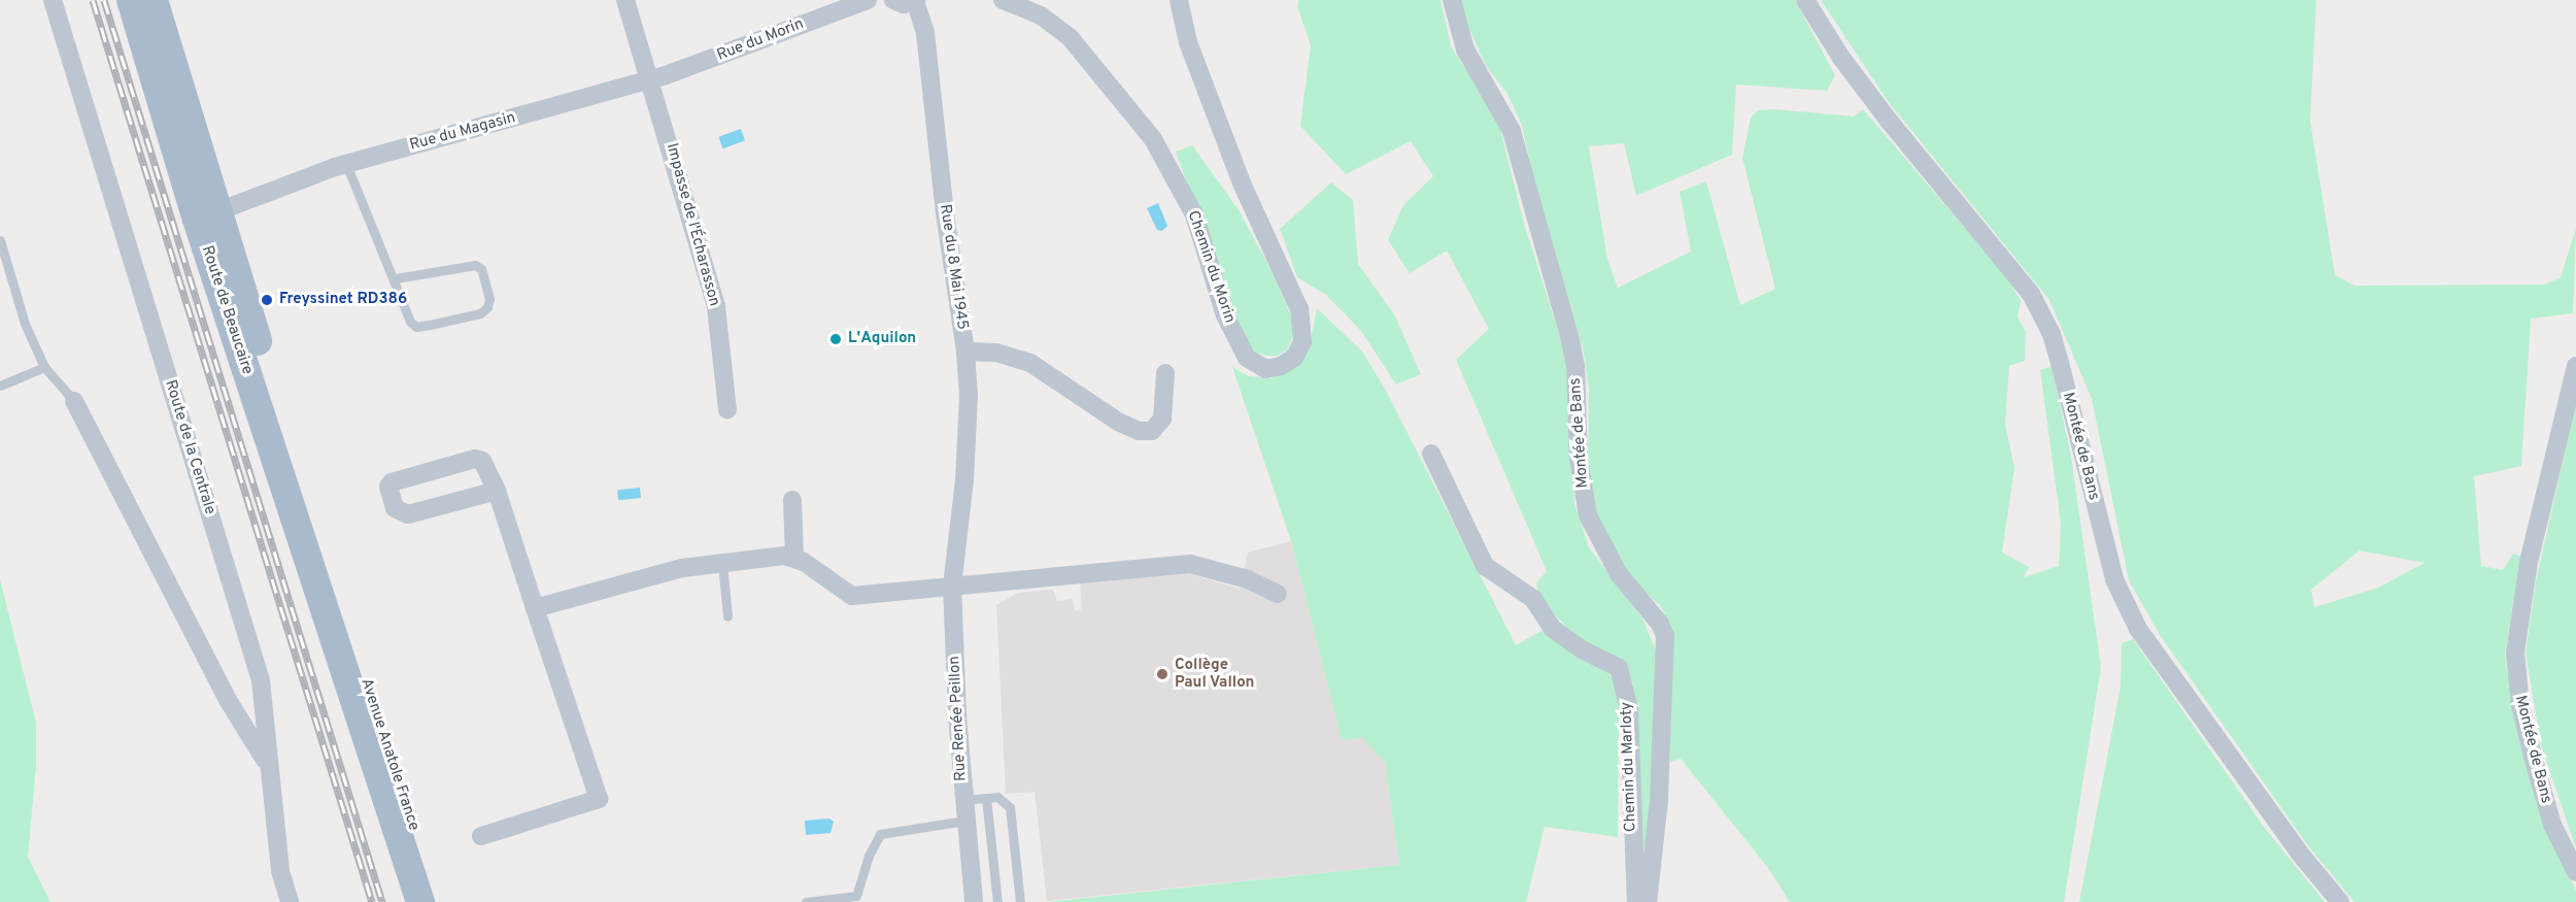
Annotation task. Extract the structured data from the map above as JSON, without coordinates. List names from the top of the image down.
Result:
{
  "streets": {
    "main road": ["Route de Beaucaire", "Avenue Anatole France"],
    "street": [
      "Rue du Morin",
      "Rue du Magasin",
      "Impasse de l'Écharasson",
      "Rue du 8 Mai 1945",
      "Chemin du Morin",
      "Montée de Bans",
      "Route de la Centrale",
      "Rue Renée Peillon",
      "Chemin du Marloty"
    ]
  },
  "crossings": [
    ["Rue du Morin", "Rue du Magasin"],
    ["Rue du Morin", "Impasse de l'Écharasson"],
    ["Rue du Magasin", "Impasse de l'Écharasson"],
    ["Rue du Magasin", "Route de Beaucaire"],
    ["Rue du 8 Mai 1945", "Rue Renée Peillon"],
    ["Route de Beaucaire", "Avenue Anatole France"]
  ],
  "places": ["Freyssinet RD386", "L'Aquilon", "Collège Paul Vallon"]
}
